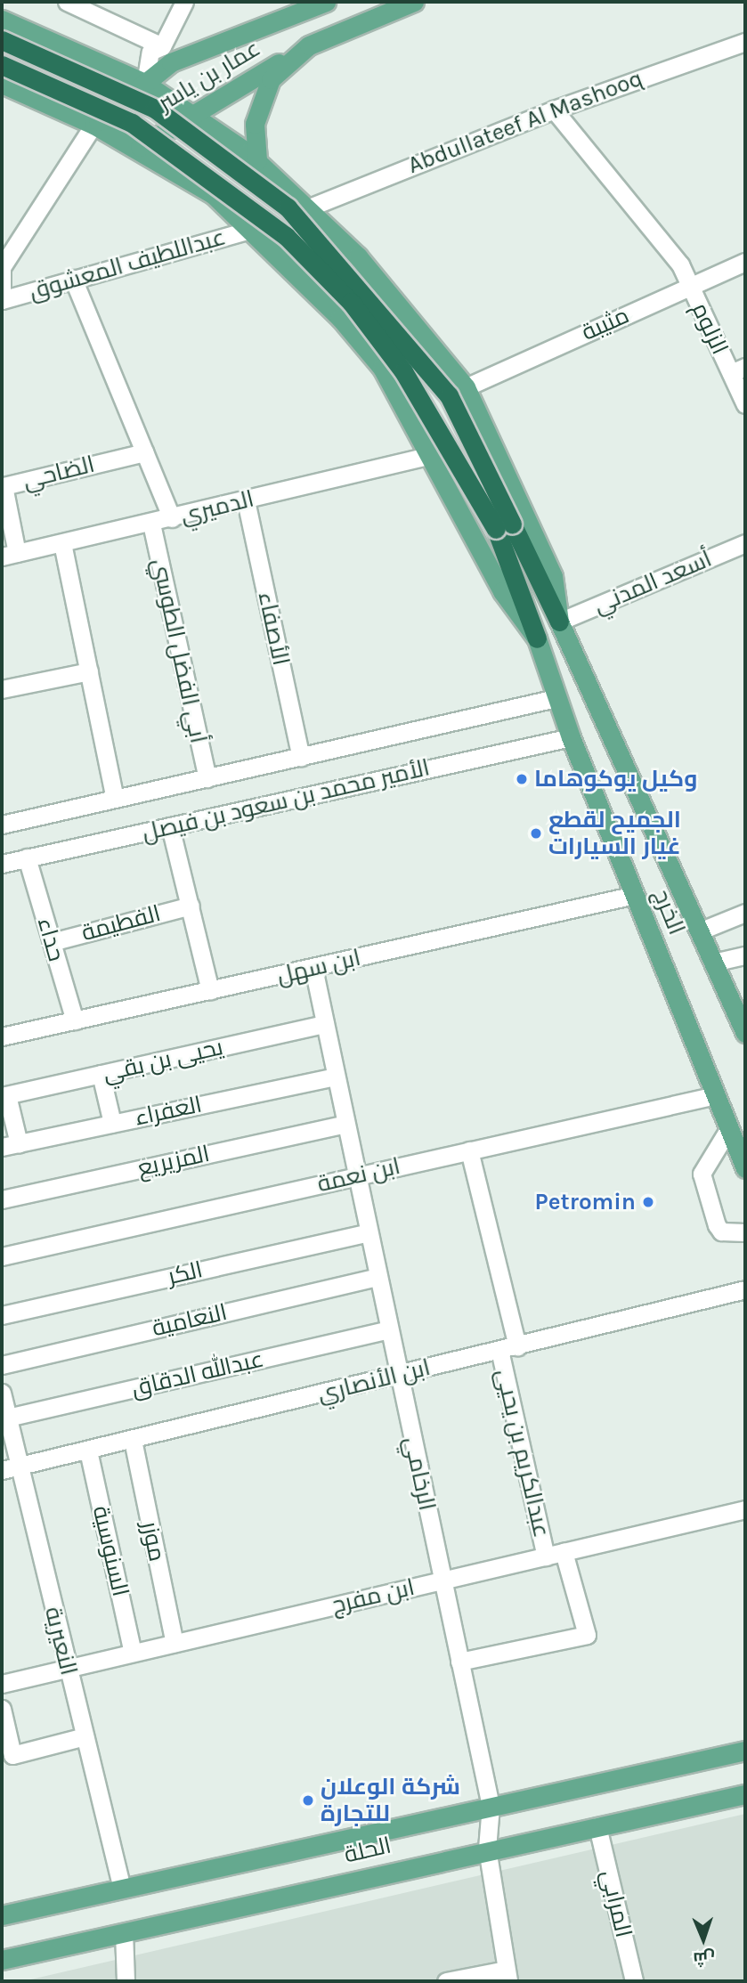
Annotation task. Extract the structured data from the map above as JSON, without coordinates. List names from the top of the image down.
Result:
{
  "streets": {
    "main road": ["عمار بن ياسر", "الخرج", "الحلة"],
    "street": [
      "Abdullateef Al Mashooq",
      "عبداللطيف المعشوق",
      "مثيبة",
      "الزلوم",
      "الضاحي",
      "الدميري",
      "أسعد المدني",
      "الأصفاء",
      "أبي الفضل الطوسي",
      "الأمير محمد بن سعود بن فيصل",
      "الفطيمة",
      "حداء",
      "ابن سهل",
      "يحيى بن بقي",
      "العفراء",
      "المزيريع",
      "ابن نعمة",
      "الكر",
      "النعامية",
      "عبدالله الدقاق",
      "ابن الأنصاري",
      "عبدالكريم بن يحيى",
      "الرخامي",
      "موزر",
      "السنوسية",
      "ابن مفرج",
      "النعيرية",
      "المرابي"
    ]
  },
  "crossings": [
    ["عمار بن ياسر", "الخرج"],
    ["Abdullateef Al Mashooq", "الزلوم"],
    ["عبداللطيف المعشوق", "الخرج"],
    ["مثيبة", "الزلوم"],
    ["الضاحي", "الدميري"],
    ["الدميري", "الأصفاء"],
    ["الدميري", "أبي الفضل الطوسي"],
    ["الدميري", "الخرج"],
    ["الأصفاء", "الأمير محمد بن سعود بن فيصل"],
    ["أبي الفضل الطوسي", "الأمير محمد بن سعود بن فيصل"],
    ["الأمير محمد بن سعود بن فيصل", "الخرج"],
    ["الأمير محمد بن سعود بن فيصل", "حداء"],
    ["الخرج", "ابن سهل"],
    ["الخرج", "ابن نعمة"],
    ["الفطيمة", "حداء"],
    ["حداء", "ابن سهل"],
    ["ابن سهل", "الرخامي"],
    ["يحيى بن بقي", "الرخامي"],
    ["العفراء", "الرخامي"],
    ["المزيريع", "الرخامي"],
    ["ابن نعمة", "عبدالكريم بن يحيى"],
    ["ابن نعمة", "الرخامي"],
    ["الكر", "الرخامي"],
    ["النعامية", "الرخامي"],
    ["عبدالله الدقاق", "الرخامي"],
    ["عبدالله الدقاق", "النعيرية"],
    ["ابن الأنصاري", "عبدالكريم بن يحيى"],
    ["ابن الأنصاري", "الرخامي"],
    ["ابن الأنصاري", "موزر"],
    ["ابن الأنصاري", "السنوسية"],
    ["ابن الأنصاري", "النعيرية"],
    ["عبدالكريم بن يحيى", "الرخامي"],
    ["عبدالكريم بن يحيى", "ابن مفرج"],
    ["الرخامي", "ابن مفرج"],
    ["الرخامي", "الحلة"],
    ["موزر", "ابن مفرج"],
    ["السنوسية", "ابن مفرج"],
    ["ابن مفرج", "النعيرية"],
    ["النعيرية", "الحلة"],
    ["الحلة", "المرابي"]
  ],
  "places": [
    "وكيل يوكوهاما",
    "الجميح لقطع غيار السيارات",
    "Petromin",
    "شركة الوعلان للتجارة"
  ],
  "north": "bottom"
}
